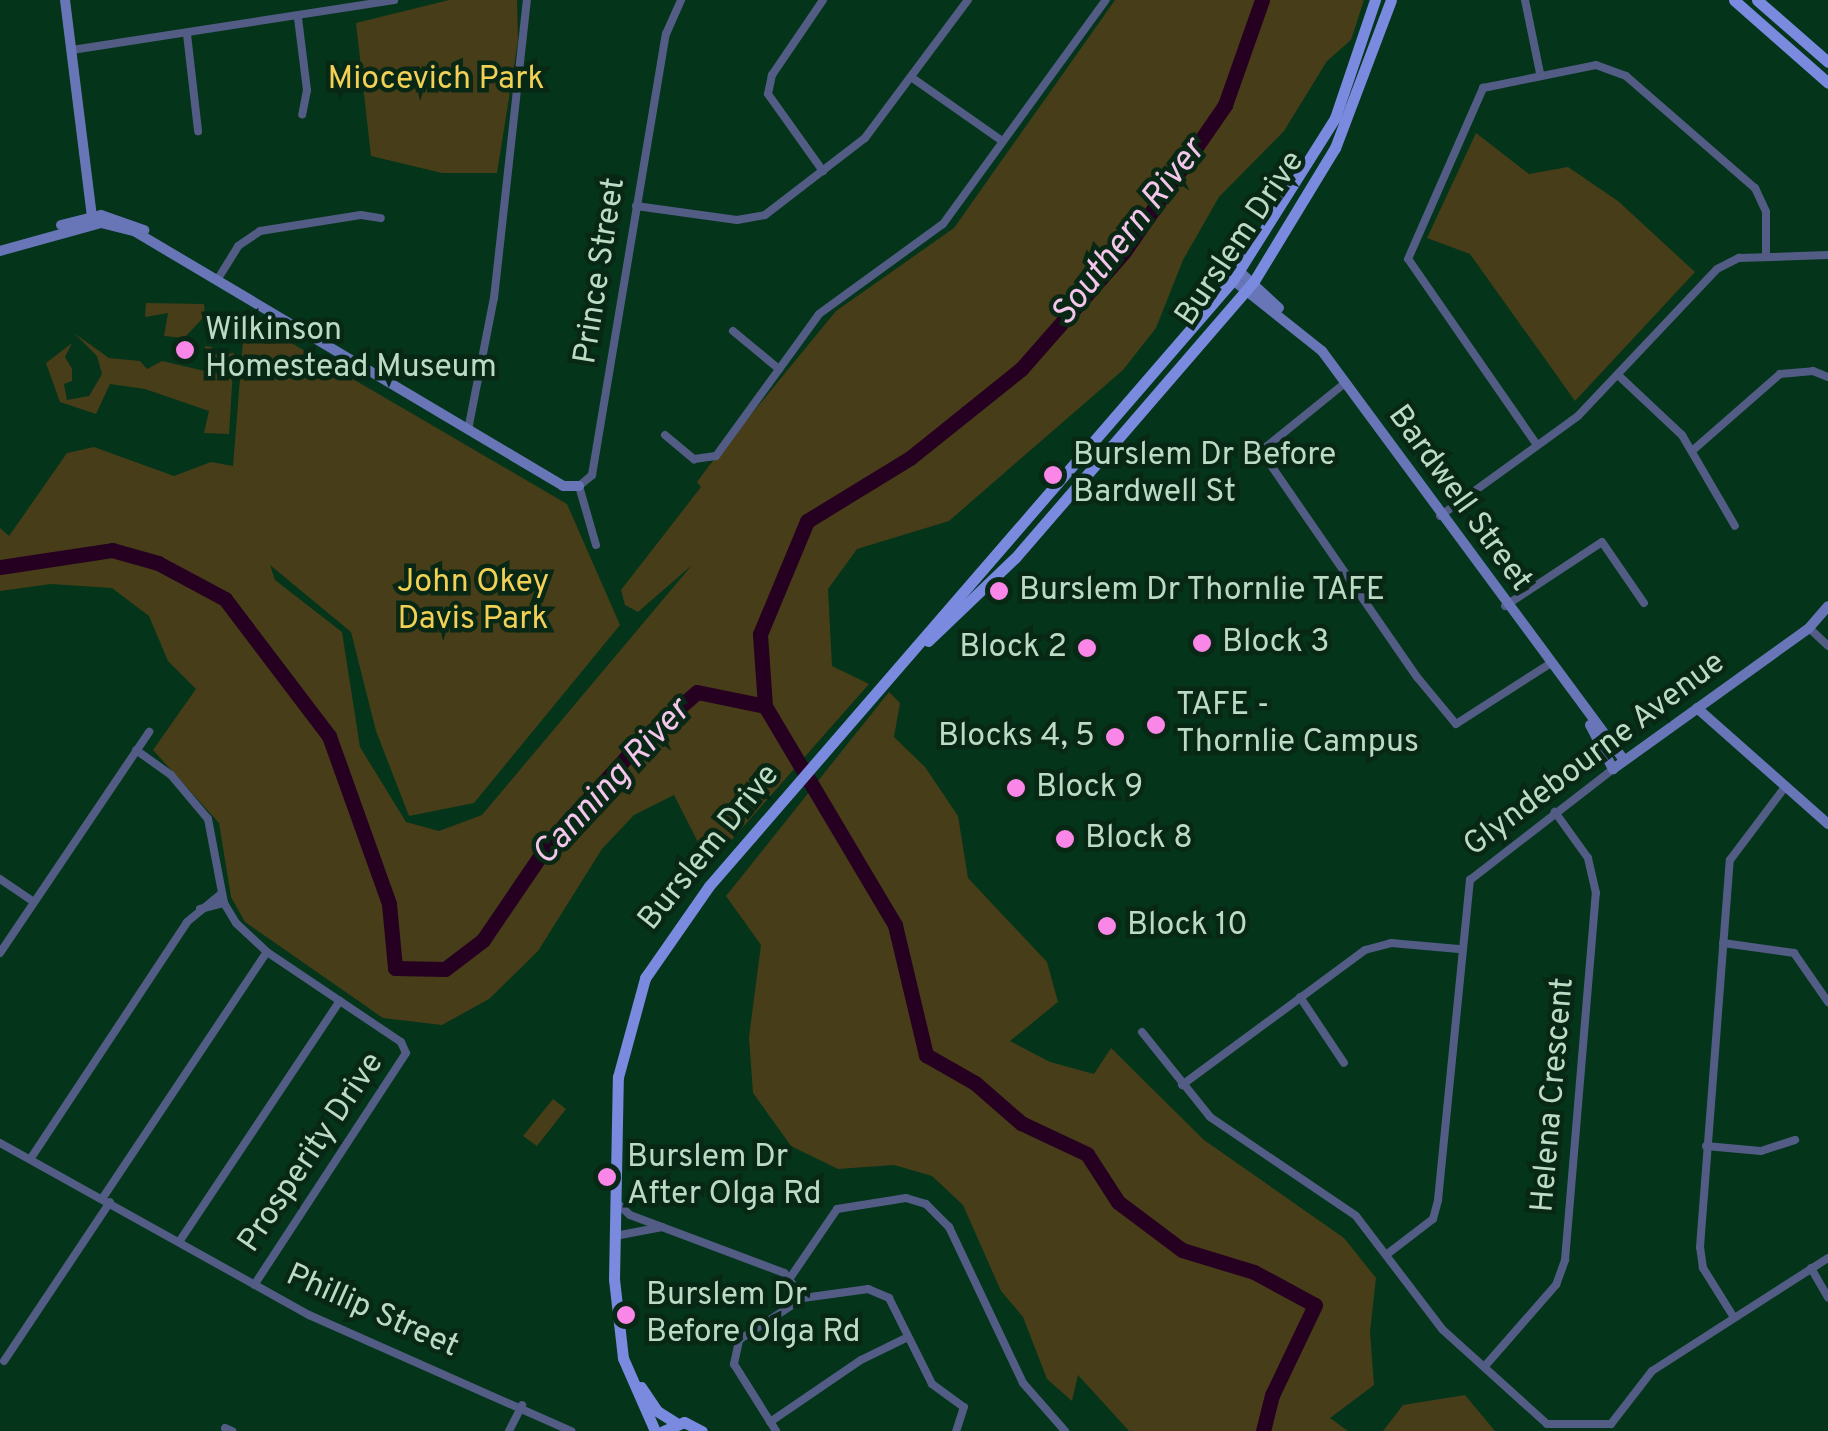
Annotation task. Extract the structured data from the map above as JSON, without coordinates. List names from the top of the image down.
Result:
{
  "streets": {
    "main road": ["Burslem Drive"],
    "street": [
      "Prince Street",
      "Bardwell Street",
      "Glyndebourne Avenue",
      "Helena Crescent",
      "Prosperity Drive",
      "Phillip Street"
    ]
  },
  "crossings": [
    ["Burslem Drive", "Bardwell Street"],
    ["Bardwell Street", "Glyndebourne Avenue"],
    ["Glyndebourne Avenue", "Helena Crescent"],
    ["Prosperity Drive", "Phillip Street"]
  ],
  "water": ["Southern River", "Canning River"],
  "parks": ["Miocevich Park", "John Okey Davis Park"],
  "places": [
    "Wilkinson Homestead Museum",
    "Burslem Dr Before Bardwell St",
    "Burslem Dr Thornlie TAFE",
    "Block 3",
    "Block 2",
    "TAFE - Thornlie Campus",
    "Blocks 4, 5",
    "Block 9",
    "Block 8",
    "Block 10",
    "Burslem Dr After Olga Rd",
    "Burslem Dr Before Olga Rd"
  ]
}
